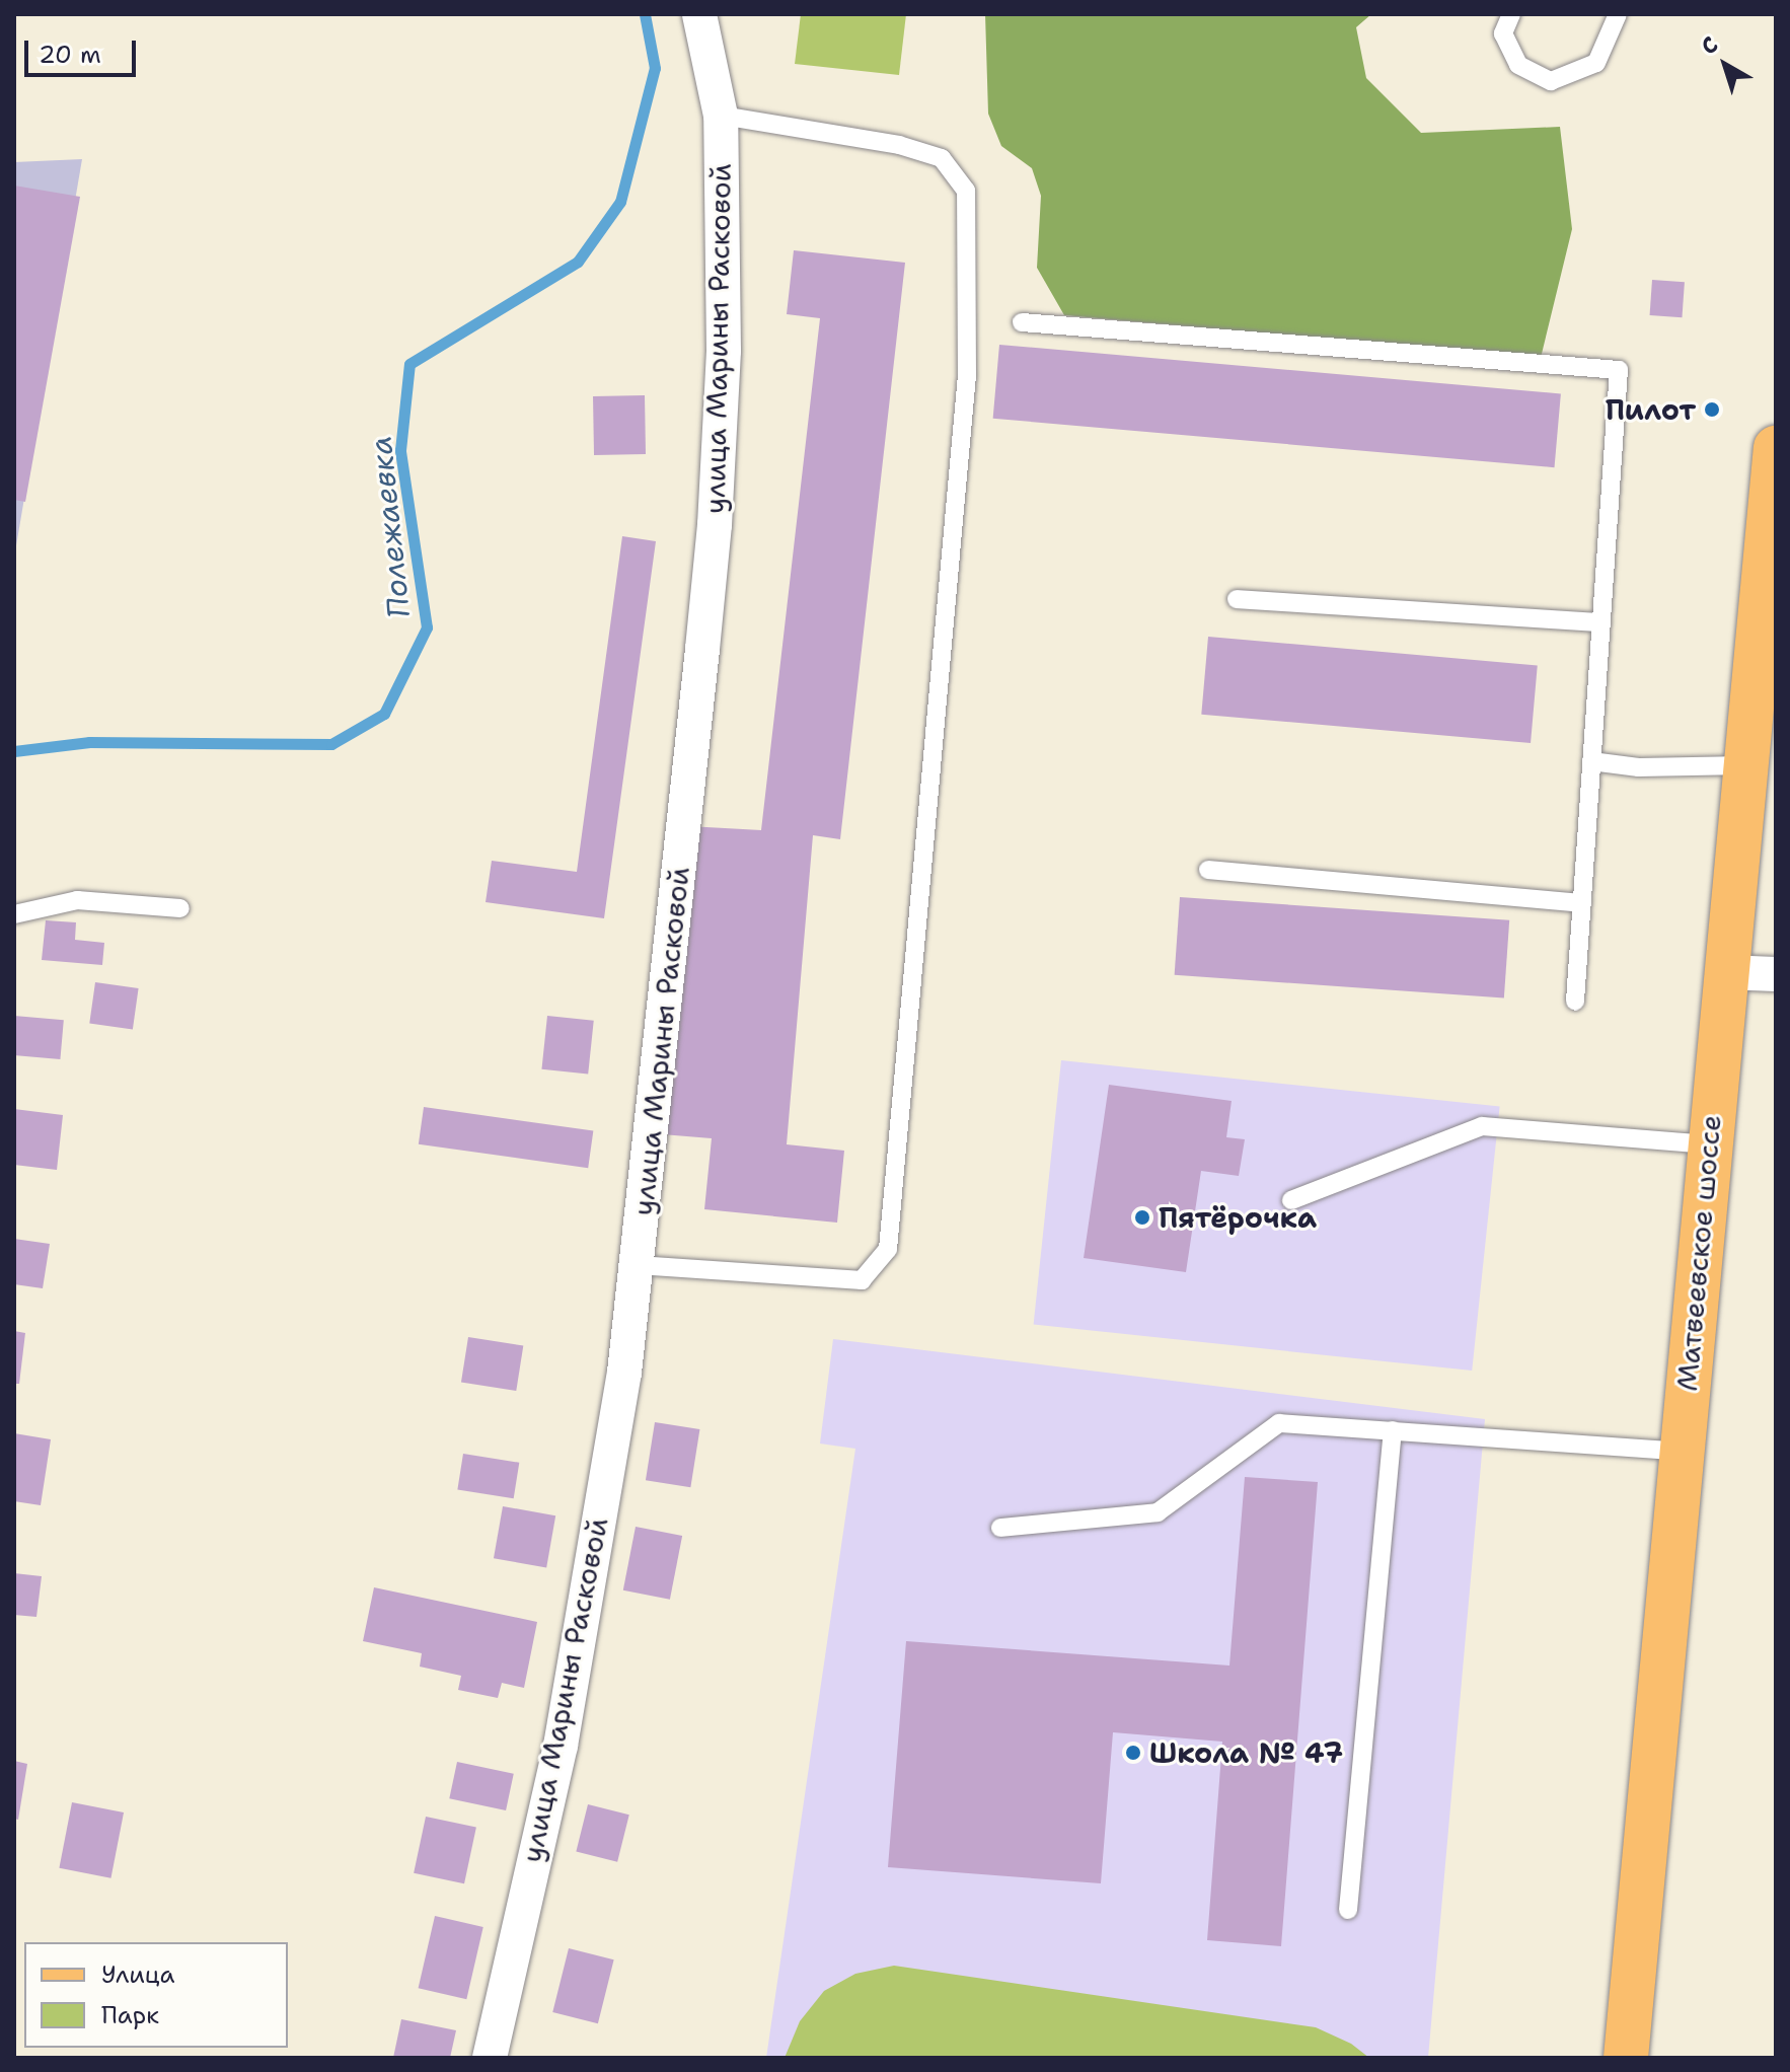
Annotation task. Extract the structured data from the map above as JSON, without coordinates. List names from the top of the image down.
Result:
{
  "streets": {
    "main road": ["Матвеевское шоссе"],
    "street": ["улица Марины Расковой"]
  },
  "water": ["Полежаевка"],
  "places": ["Пилот", "Пятёрочка", "Школа № 47"],
  "legend": ["Улица", "Парк"],
  "scale_bar": "20 m",
  "north": "top left"
}
